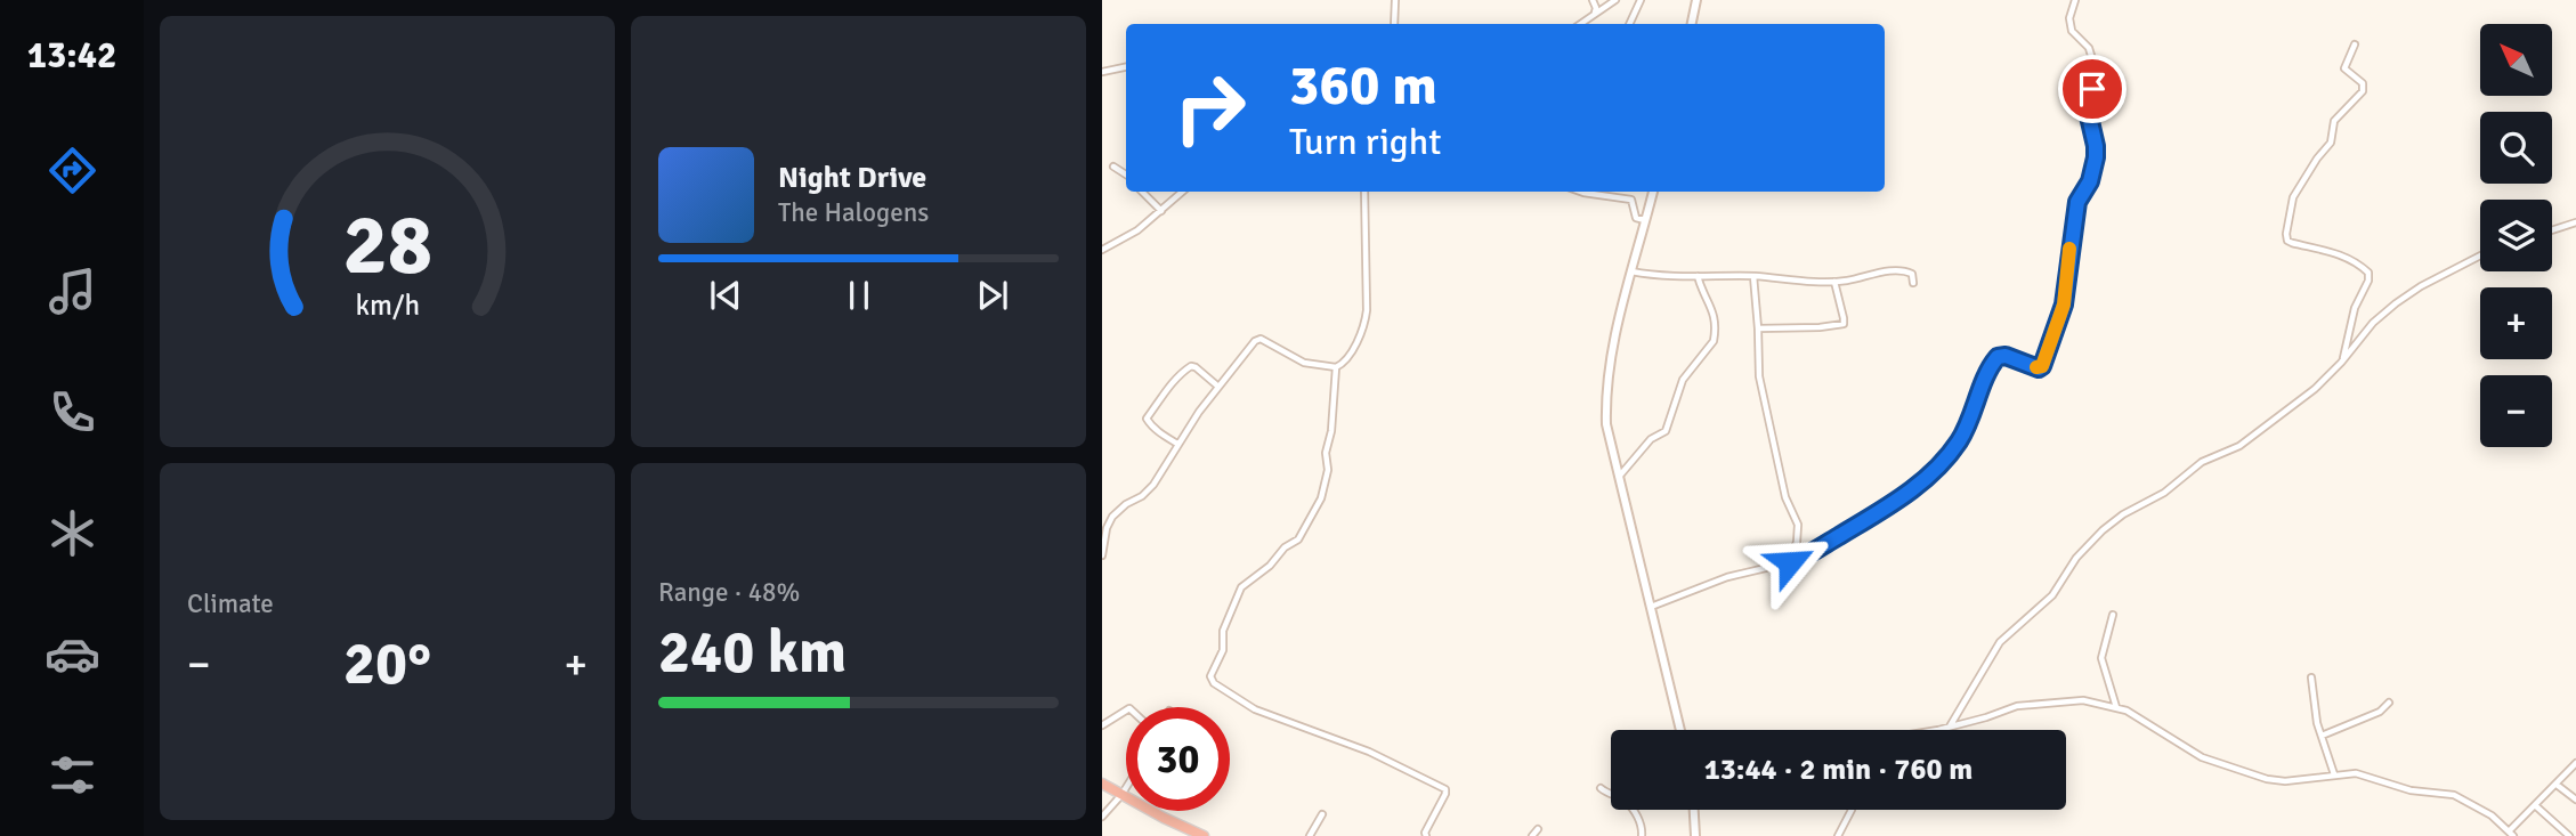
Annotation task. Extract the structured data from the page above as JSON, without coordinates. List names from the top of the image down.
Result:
{
  "north": "top left",
  "page": {
    "tabs": "13:42",
    "map_buttons": ["+", "−"],
    "turn": ["360 m", "Turn right"],
    "song": ["Night Drive", "The Halogens"],
    "tile": [
      "Climate",
      ["Range · 48%", "240 km"]
    ],
    "heat": ["−", "20°", "+"],
    "limit": "30",
    "trip": "13:44 · 2 min · 760 m",
    "gauge": ["28", "km/h"]
  }
}
